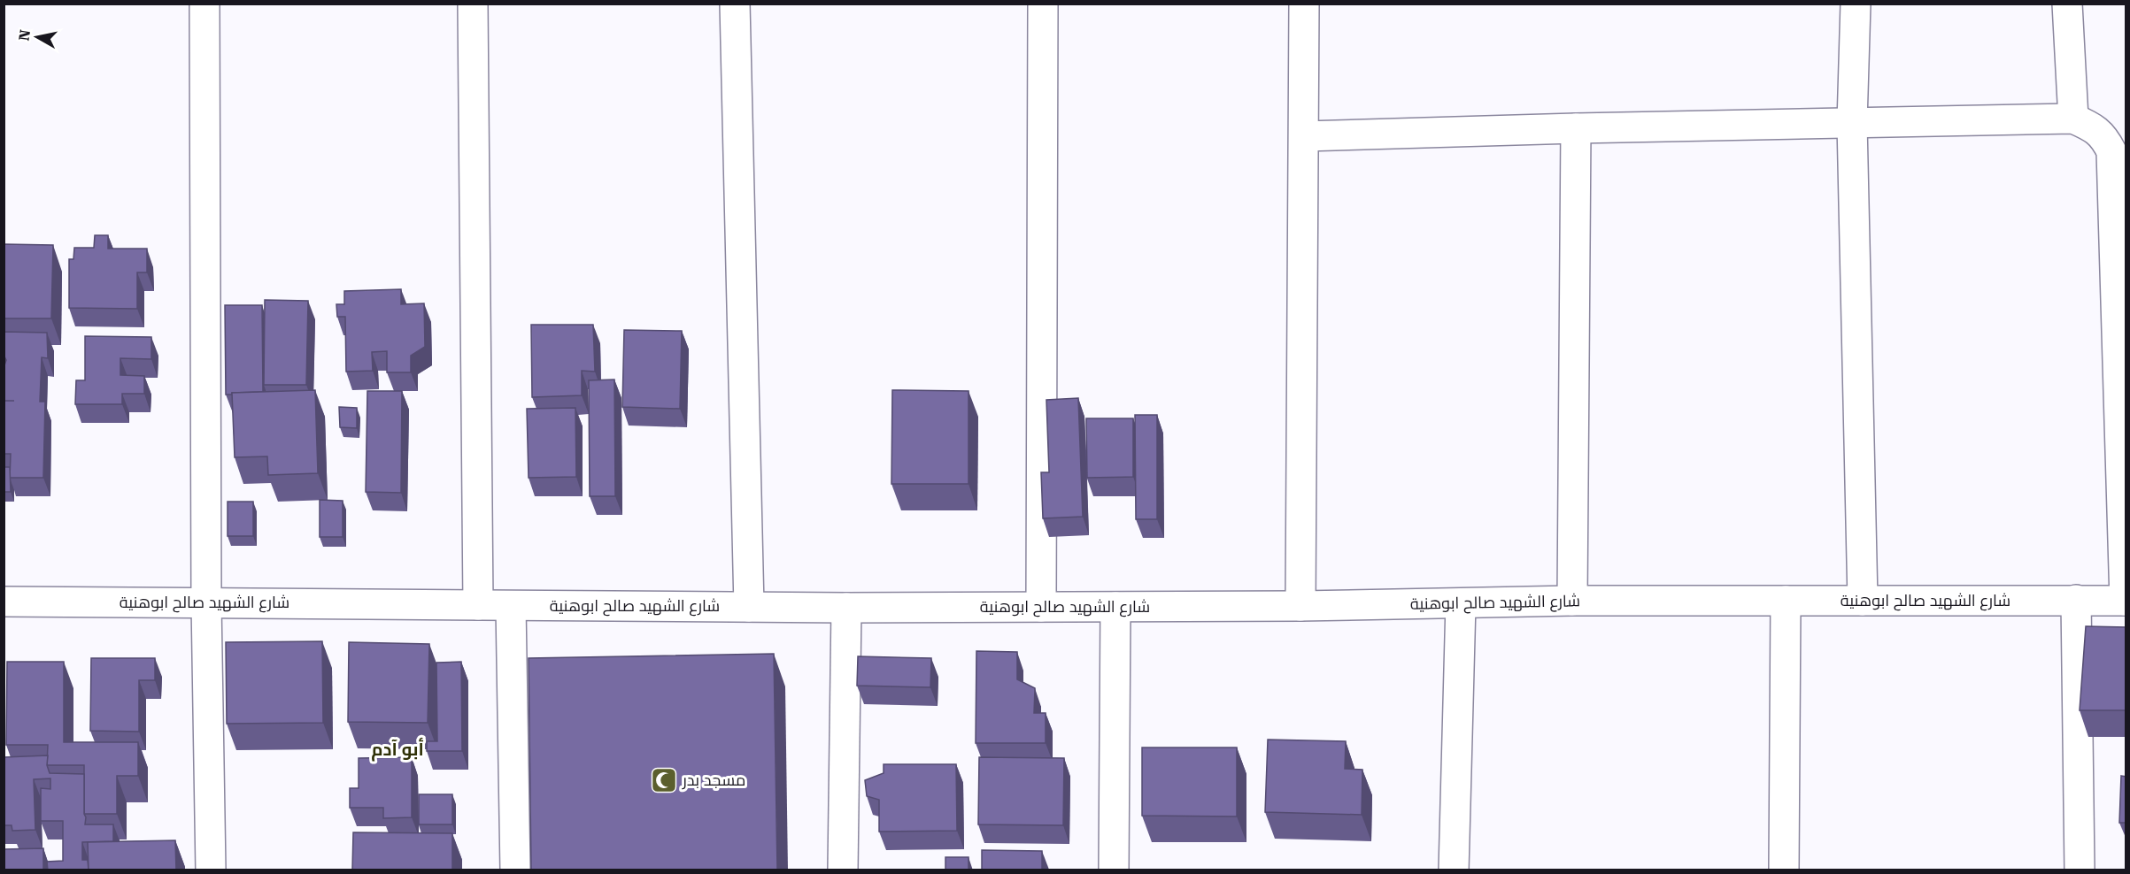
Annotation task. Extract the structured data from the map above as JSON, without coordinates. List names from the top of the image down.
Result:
{
  "streets": {
    "street": ["شارع الشهيد صالح ابوهنية"]
  },
  "districts": ["أبو آدم"],
  "places": {
    "mosque": ["مسجد بدر"]
  },
  "north": "left"
}
